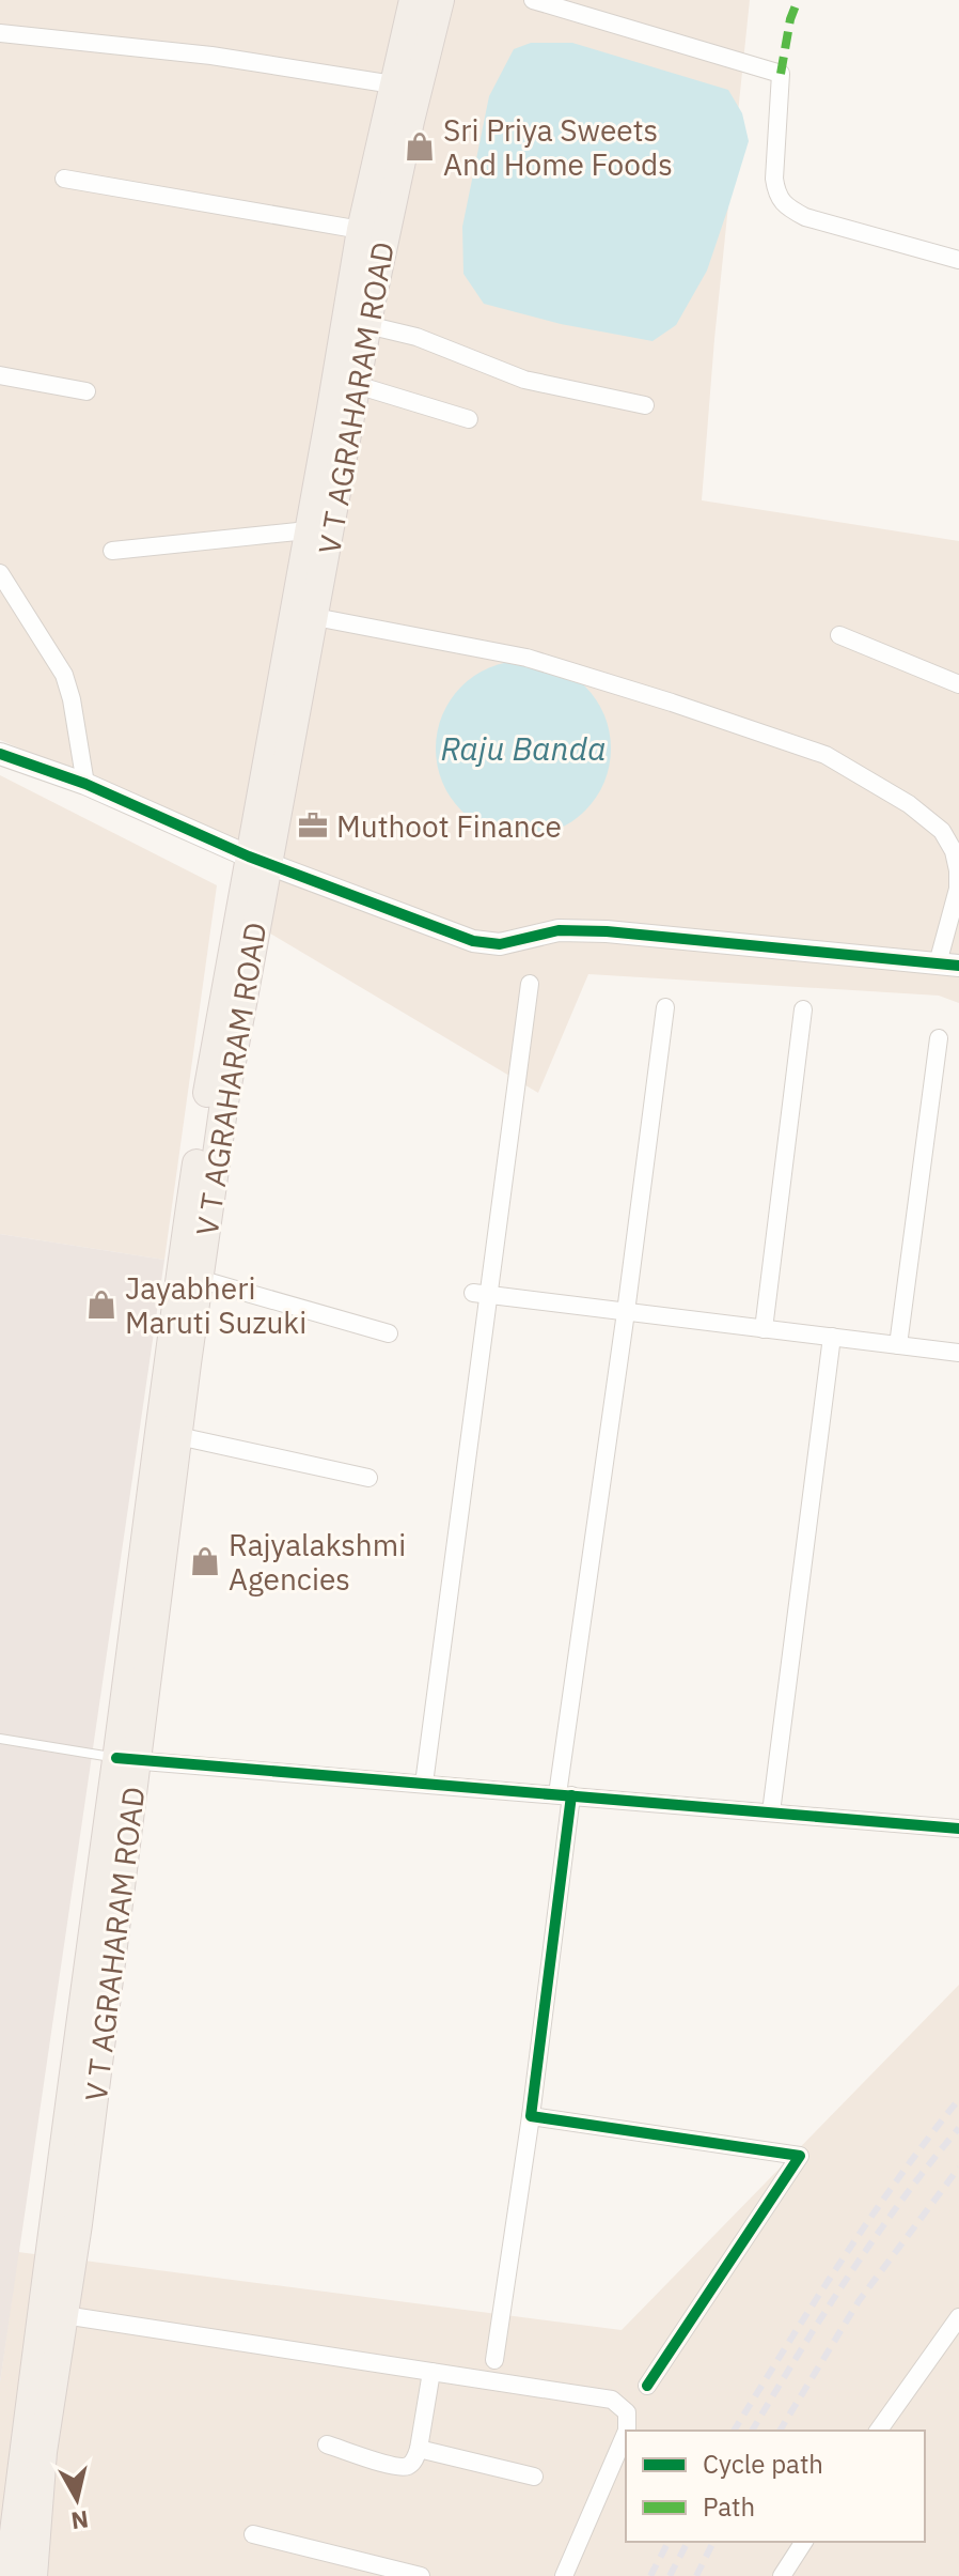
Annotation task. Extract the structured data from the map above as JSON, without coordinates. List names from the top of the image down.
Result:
{
  "streets": {
    "main road": ["V T AGRAHARAM ROAD"]
  },
  "water": ["Raju Banda"],
  "places": {
    "shop": ["Sri Priya Sweets And Home Foods", "Jayabheri Maruti Suzuki", "Rajyalakshmi Agencies"],
    "office": ["Muthoot Finance"]
  },
  "legend": ["Cycle path", "Path"],
  "north": "bottom"
}
